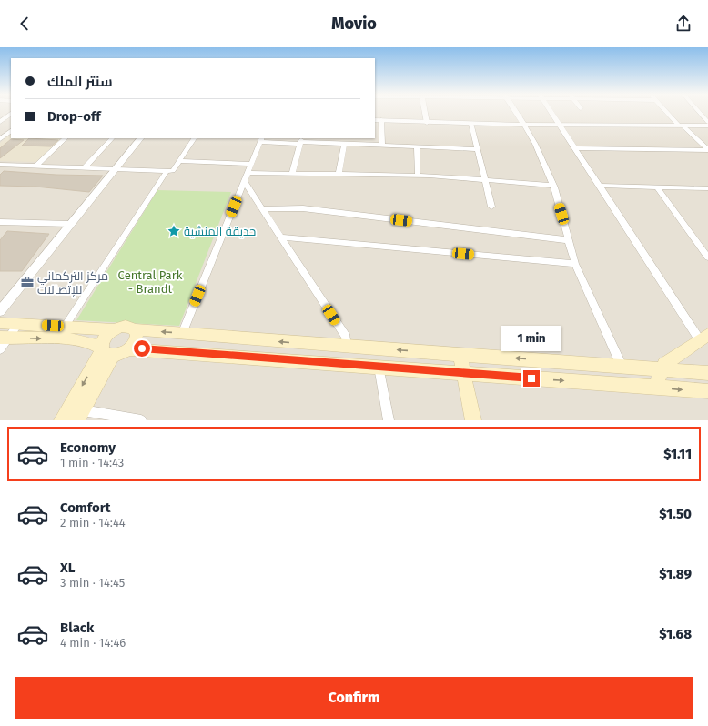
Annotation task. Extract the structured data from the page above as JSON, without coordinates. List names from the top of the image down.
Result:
{
  "parks": ["Central Park - Brandt"],
  "places": {
    "place": ["حديقة المنشية"],
    "office": ["مركز التركماني للإتصالات"]
  },
  "page": {
    "header": "Movio",
    "banner": ["سنتر الملك", "Drop-off"],
    "bubble": "1 min",
    "list": [
      {
        "name": "Economy",
        "note": "1 min · 14:43",
        "value": "$1.11"
      },
      {
        "name": "Comfort",
        "note": "2 min · 14:44",
        "value": "$1.50"
      },
      {
        "name": "XL",
        "note": "3 min · 14:45",
        "value": "$1.89"
      },
      {
        "name": "Black",
        "note": "4 min · 14:46",
        "value": "$1.68"
      }
    ],
    "buttons": "Confirm"
  }
}
